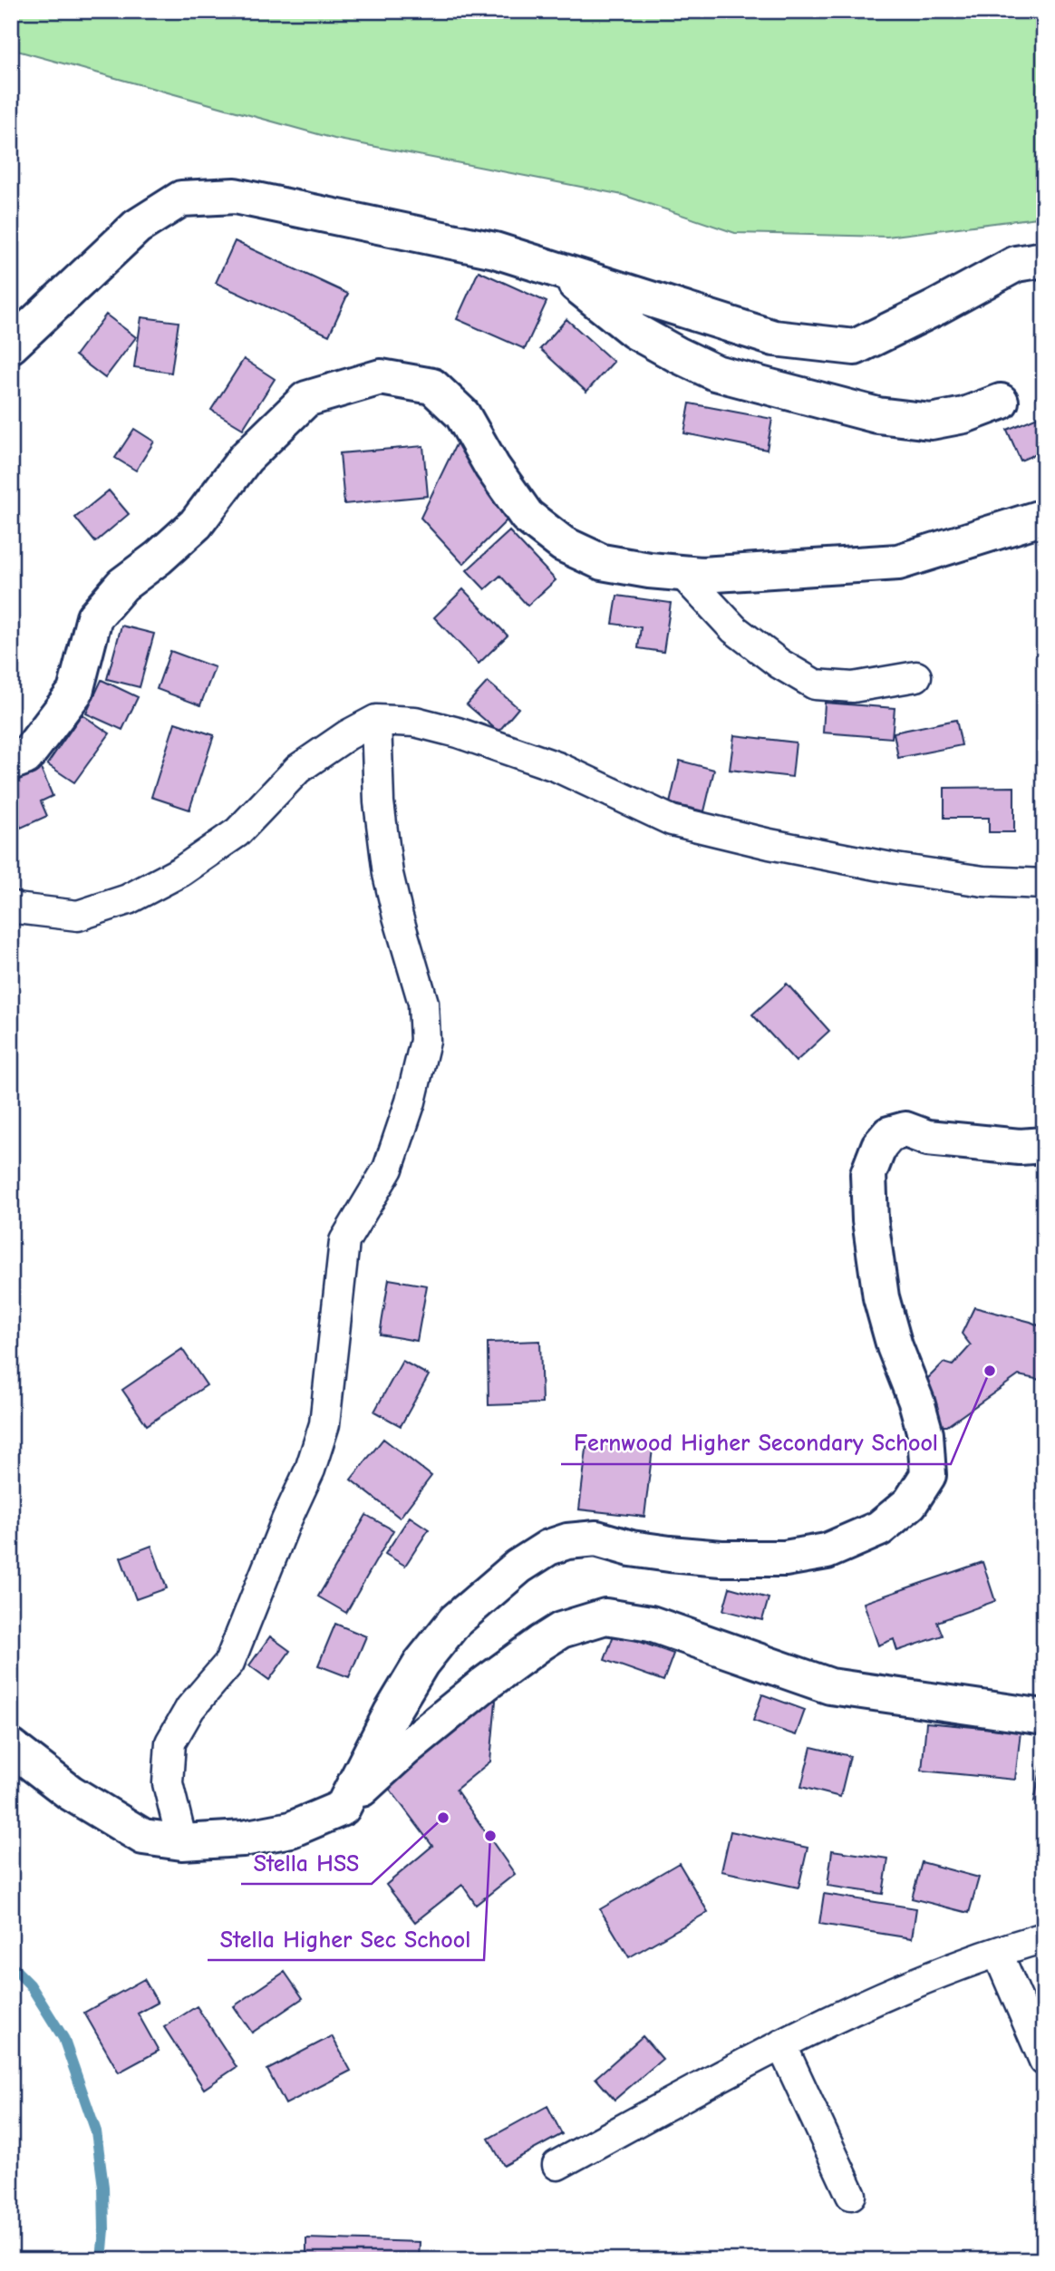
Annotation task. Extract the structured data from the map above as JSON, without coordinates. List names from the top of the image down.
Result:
{
  "places": ["Fernwood Higher Secondary School", "Stella HSS", "Stella Higher Sec School"]
}
